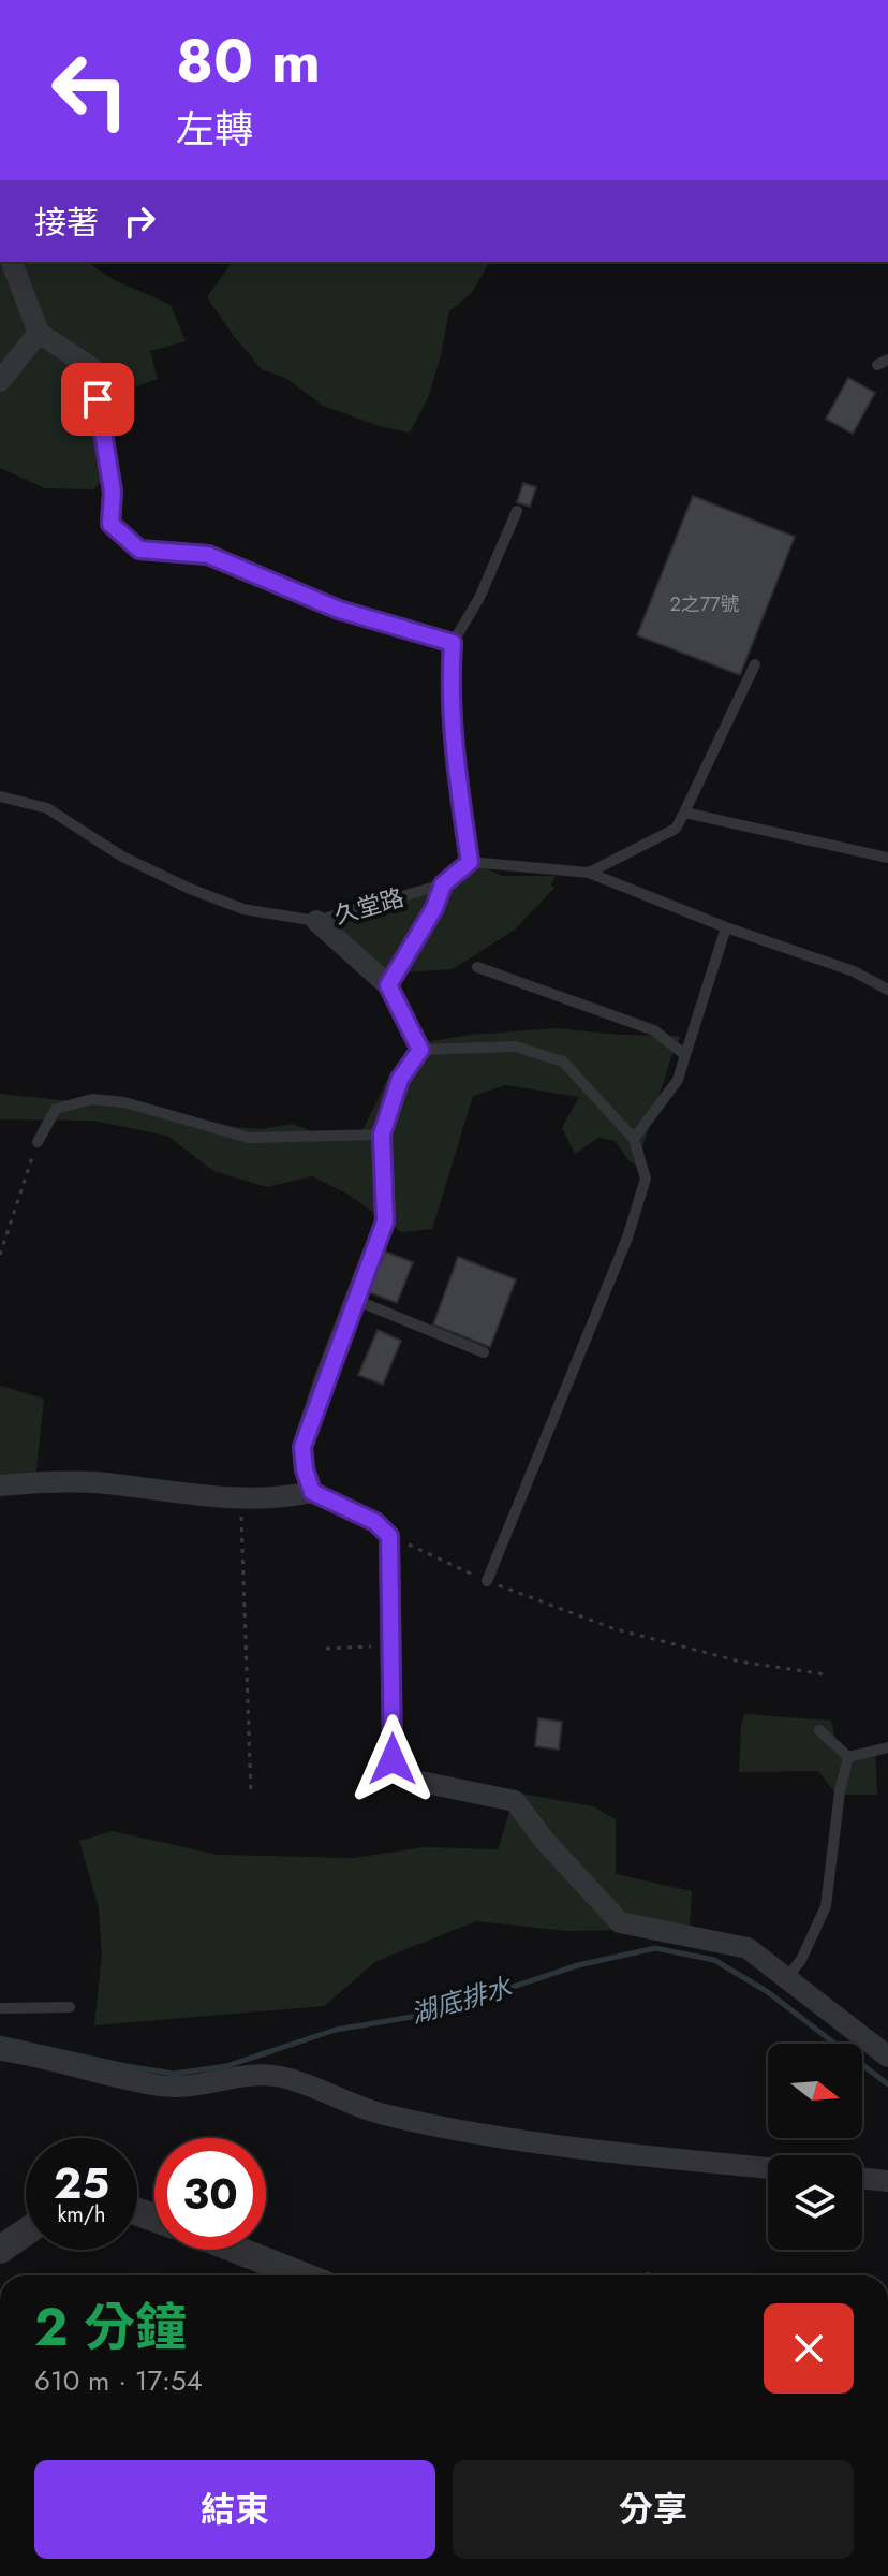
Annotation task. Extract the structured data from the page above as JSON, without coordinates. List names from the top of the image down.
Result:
{
  "streets": {
    "lane": ["久堂路"]
  },
  "water": ["湖底排水"],
  "house_numbers": ["2之77號"],
  "north": "right",
  "page": {
    "turn": ["80 m", "左轉"],
    "then": "接著",
    "speed": "25 km/h",
    "limit": "30",
    "heading": ["2 分鐘", "610 m · 17:54"],
    "buttons": ["結束", "分享"]
  }
}
